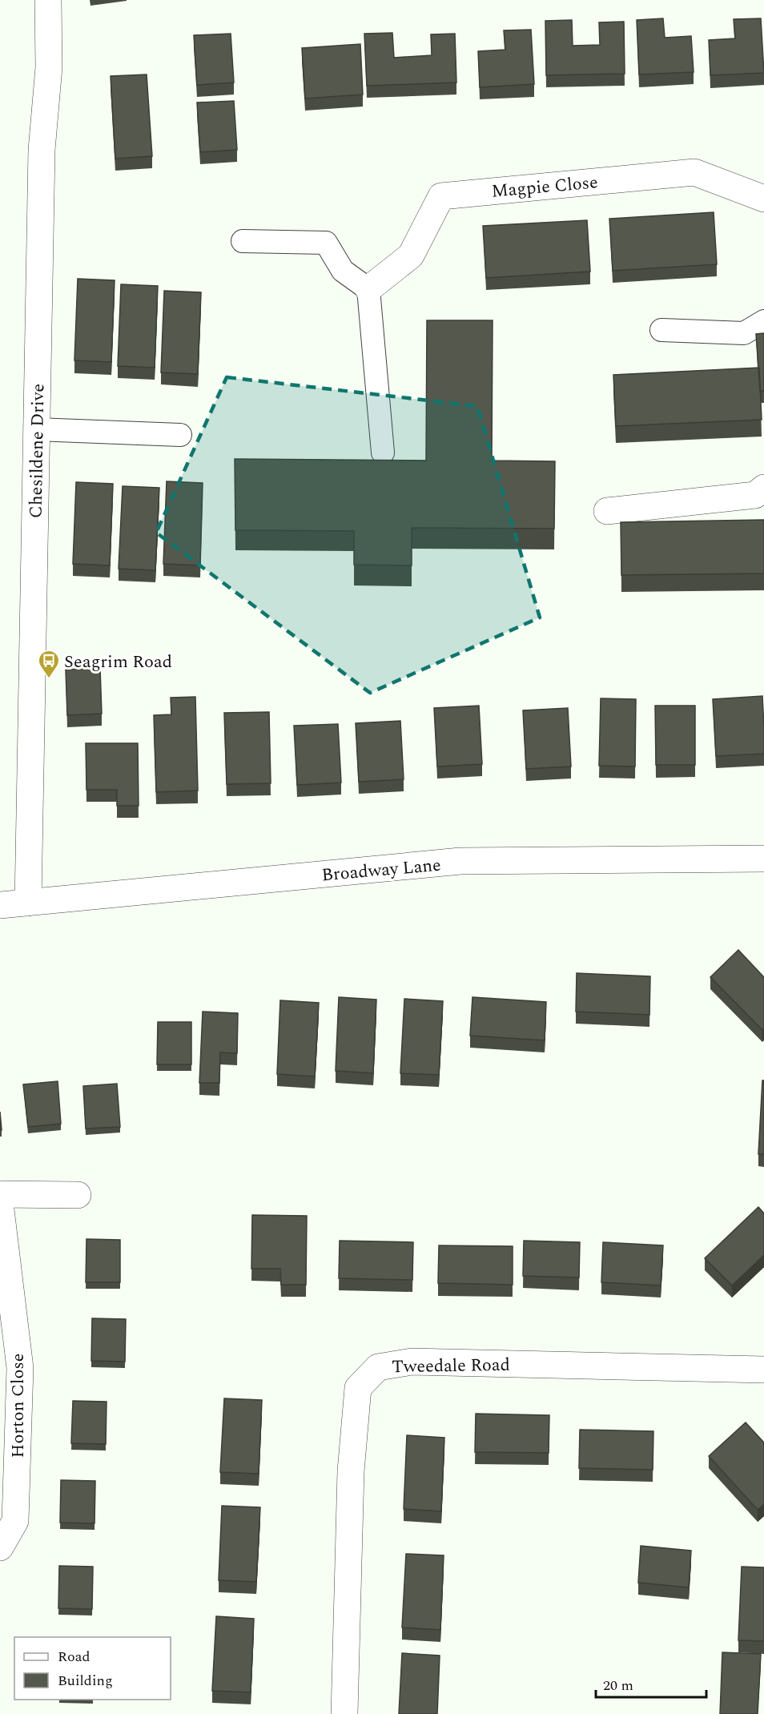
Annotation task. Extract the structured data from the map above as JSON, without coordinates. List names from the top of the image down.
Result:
{
  "streets": {
    "street": [
      "Magpie Close",
      "Chesildene Drive",
      "Broadway Lane",
      "Tweedale Road",
      "Horton Close"
    ]
  },
  "crossings": [
    ["Chesildene Drive", "Broadway Lane"]
  ],
  "places": {
    "bus stop": ["Seagrim Road"]
  },
  "legend": ["Road", "Building"],
  "scale_bar": "20 m"
}
